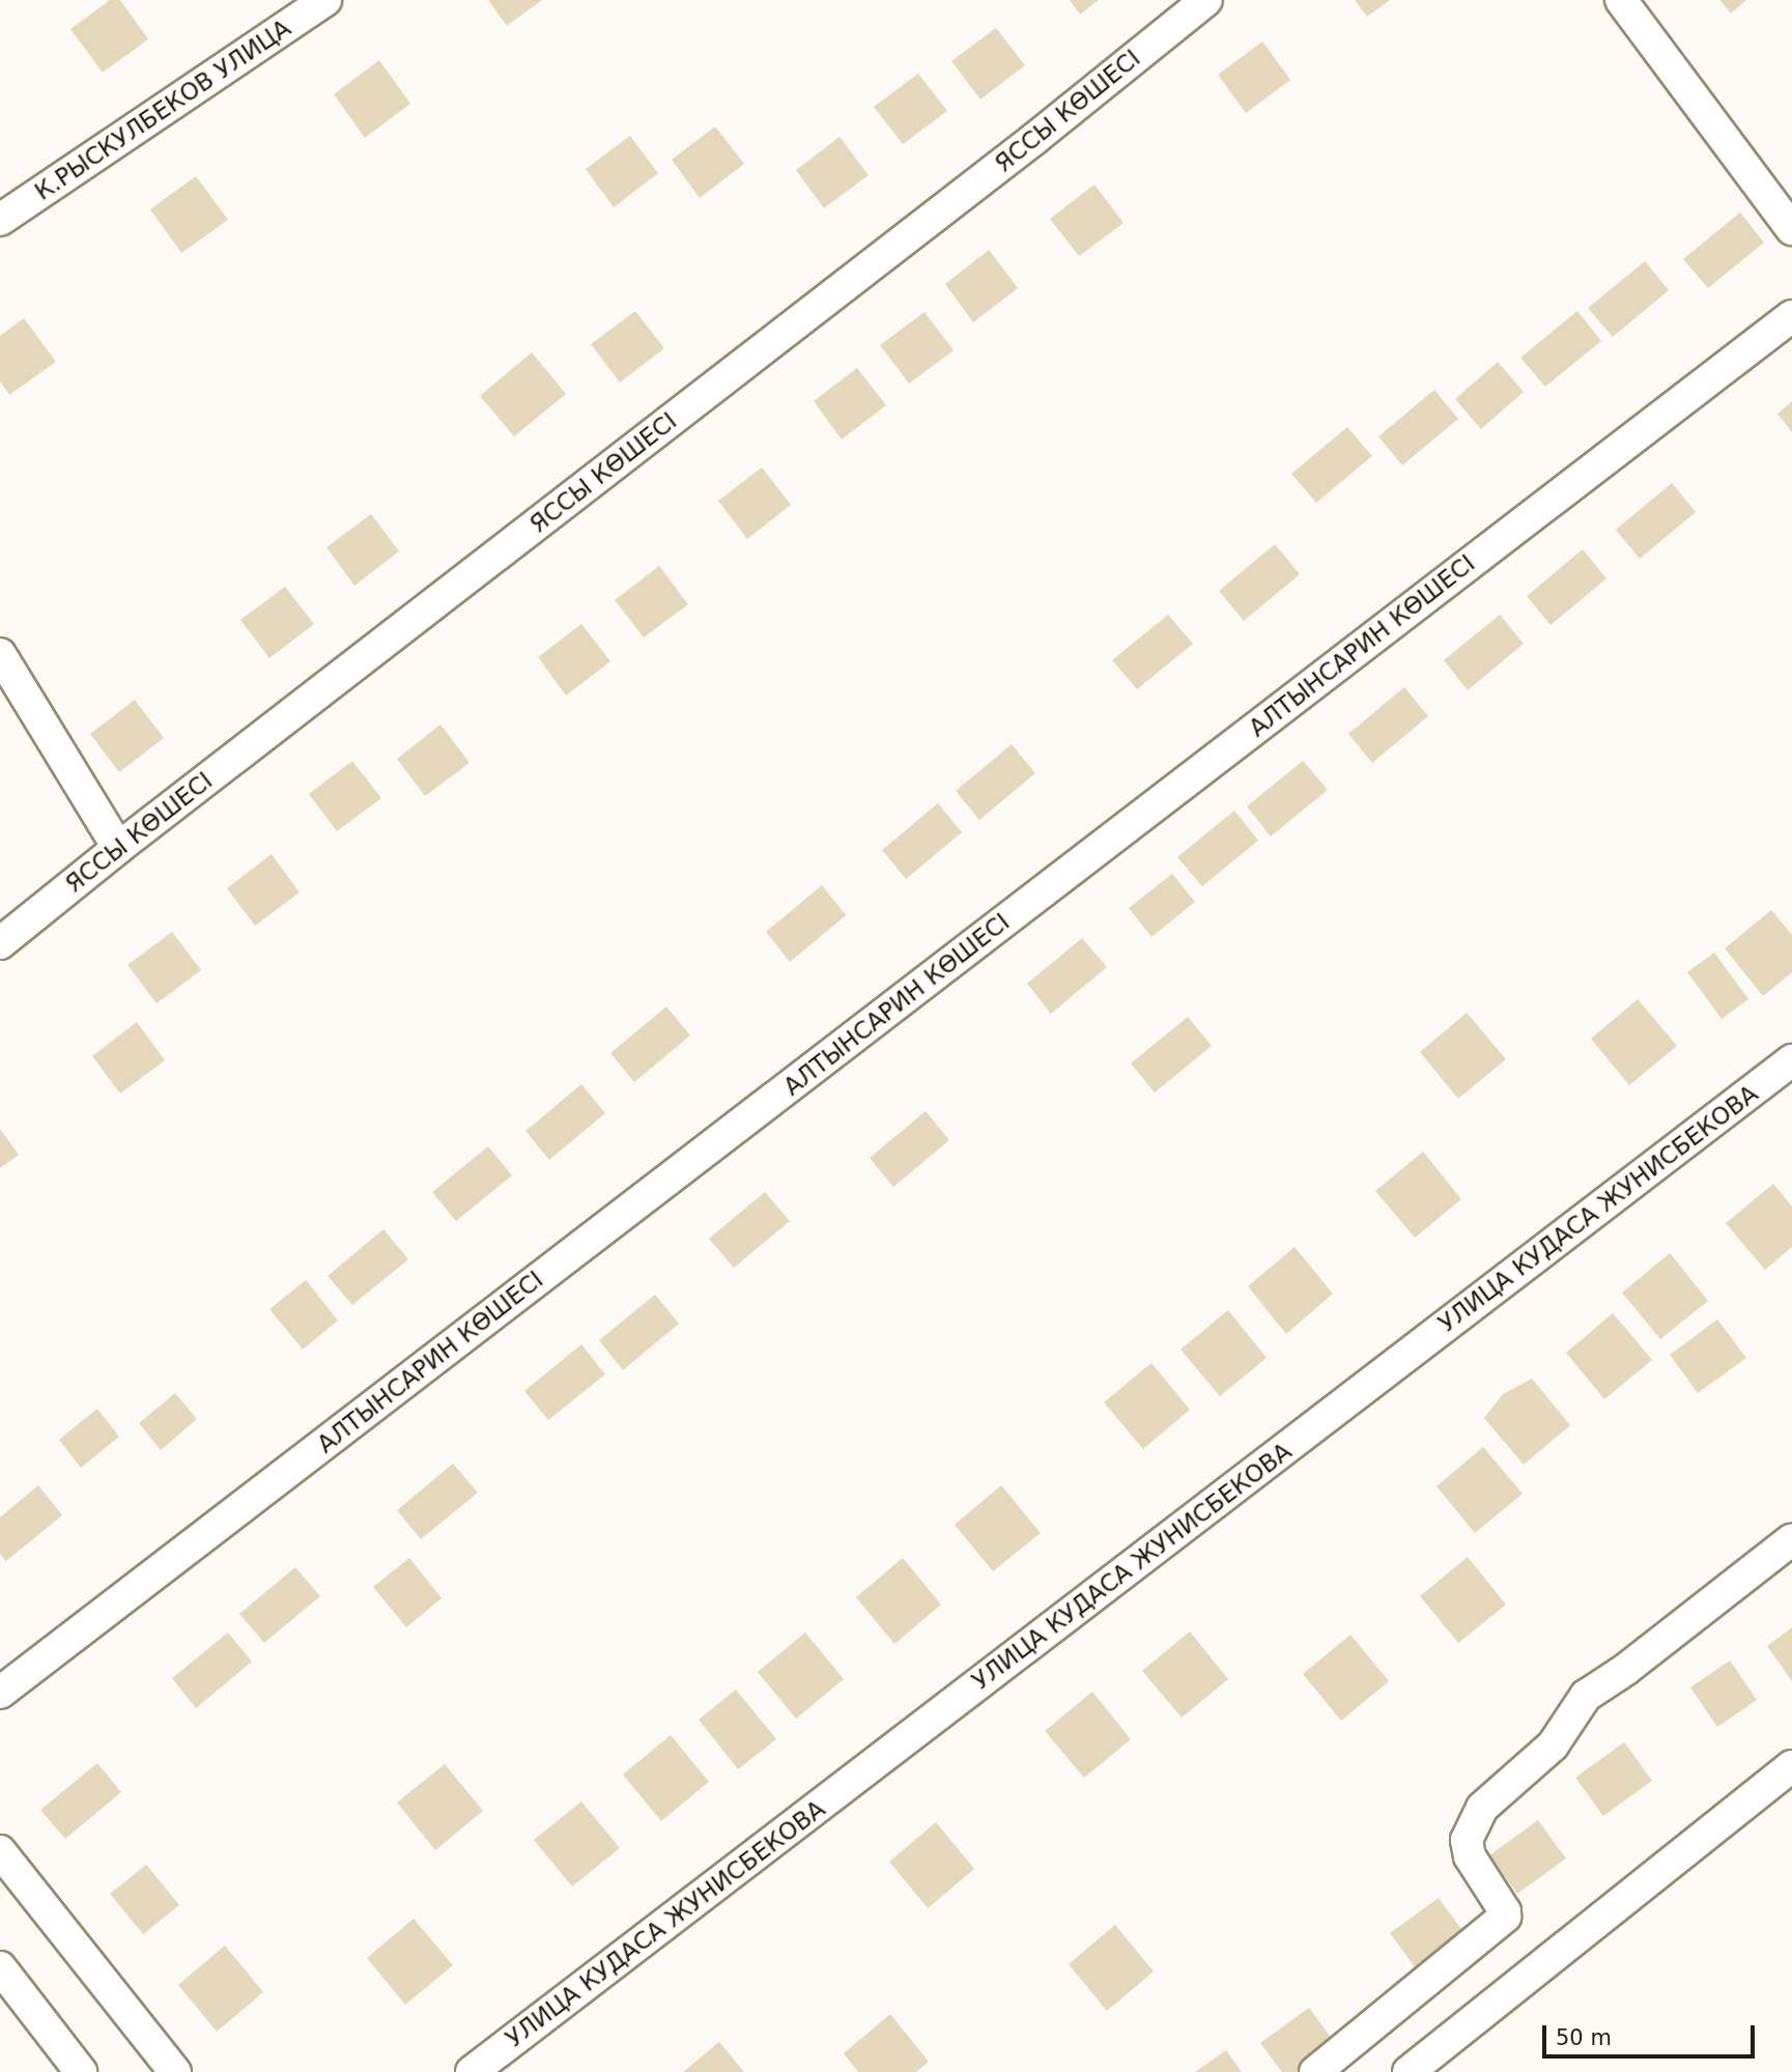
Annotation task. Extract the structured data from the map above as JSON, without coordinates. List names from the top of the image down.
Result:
{
  "streets": {
    "street": [
      "К.РЫСКУЛБЕКОВ УЛИЦА",
      "ЯССЫ КӨШЕСІ",
      "АЛТЫНСАРИН КӨШЕСІ",
      "УЛИЦА КУДАСА ЖУНИСБЕКОВА"
    ]
  },
  "scale_bar": "50 m"
}
